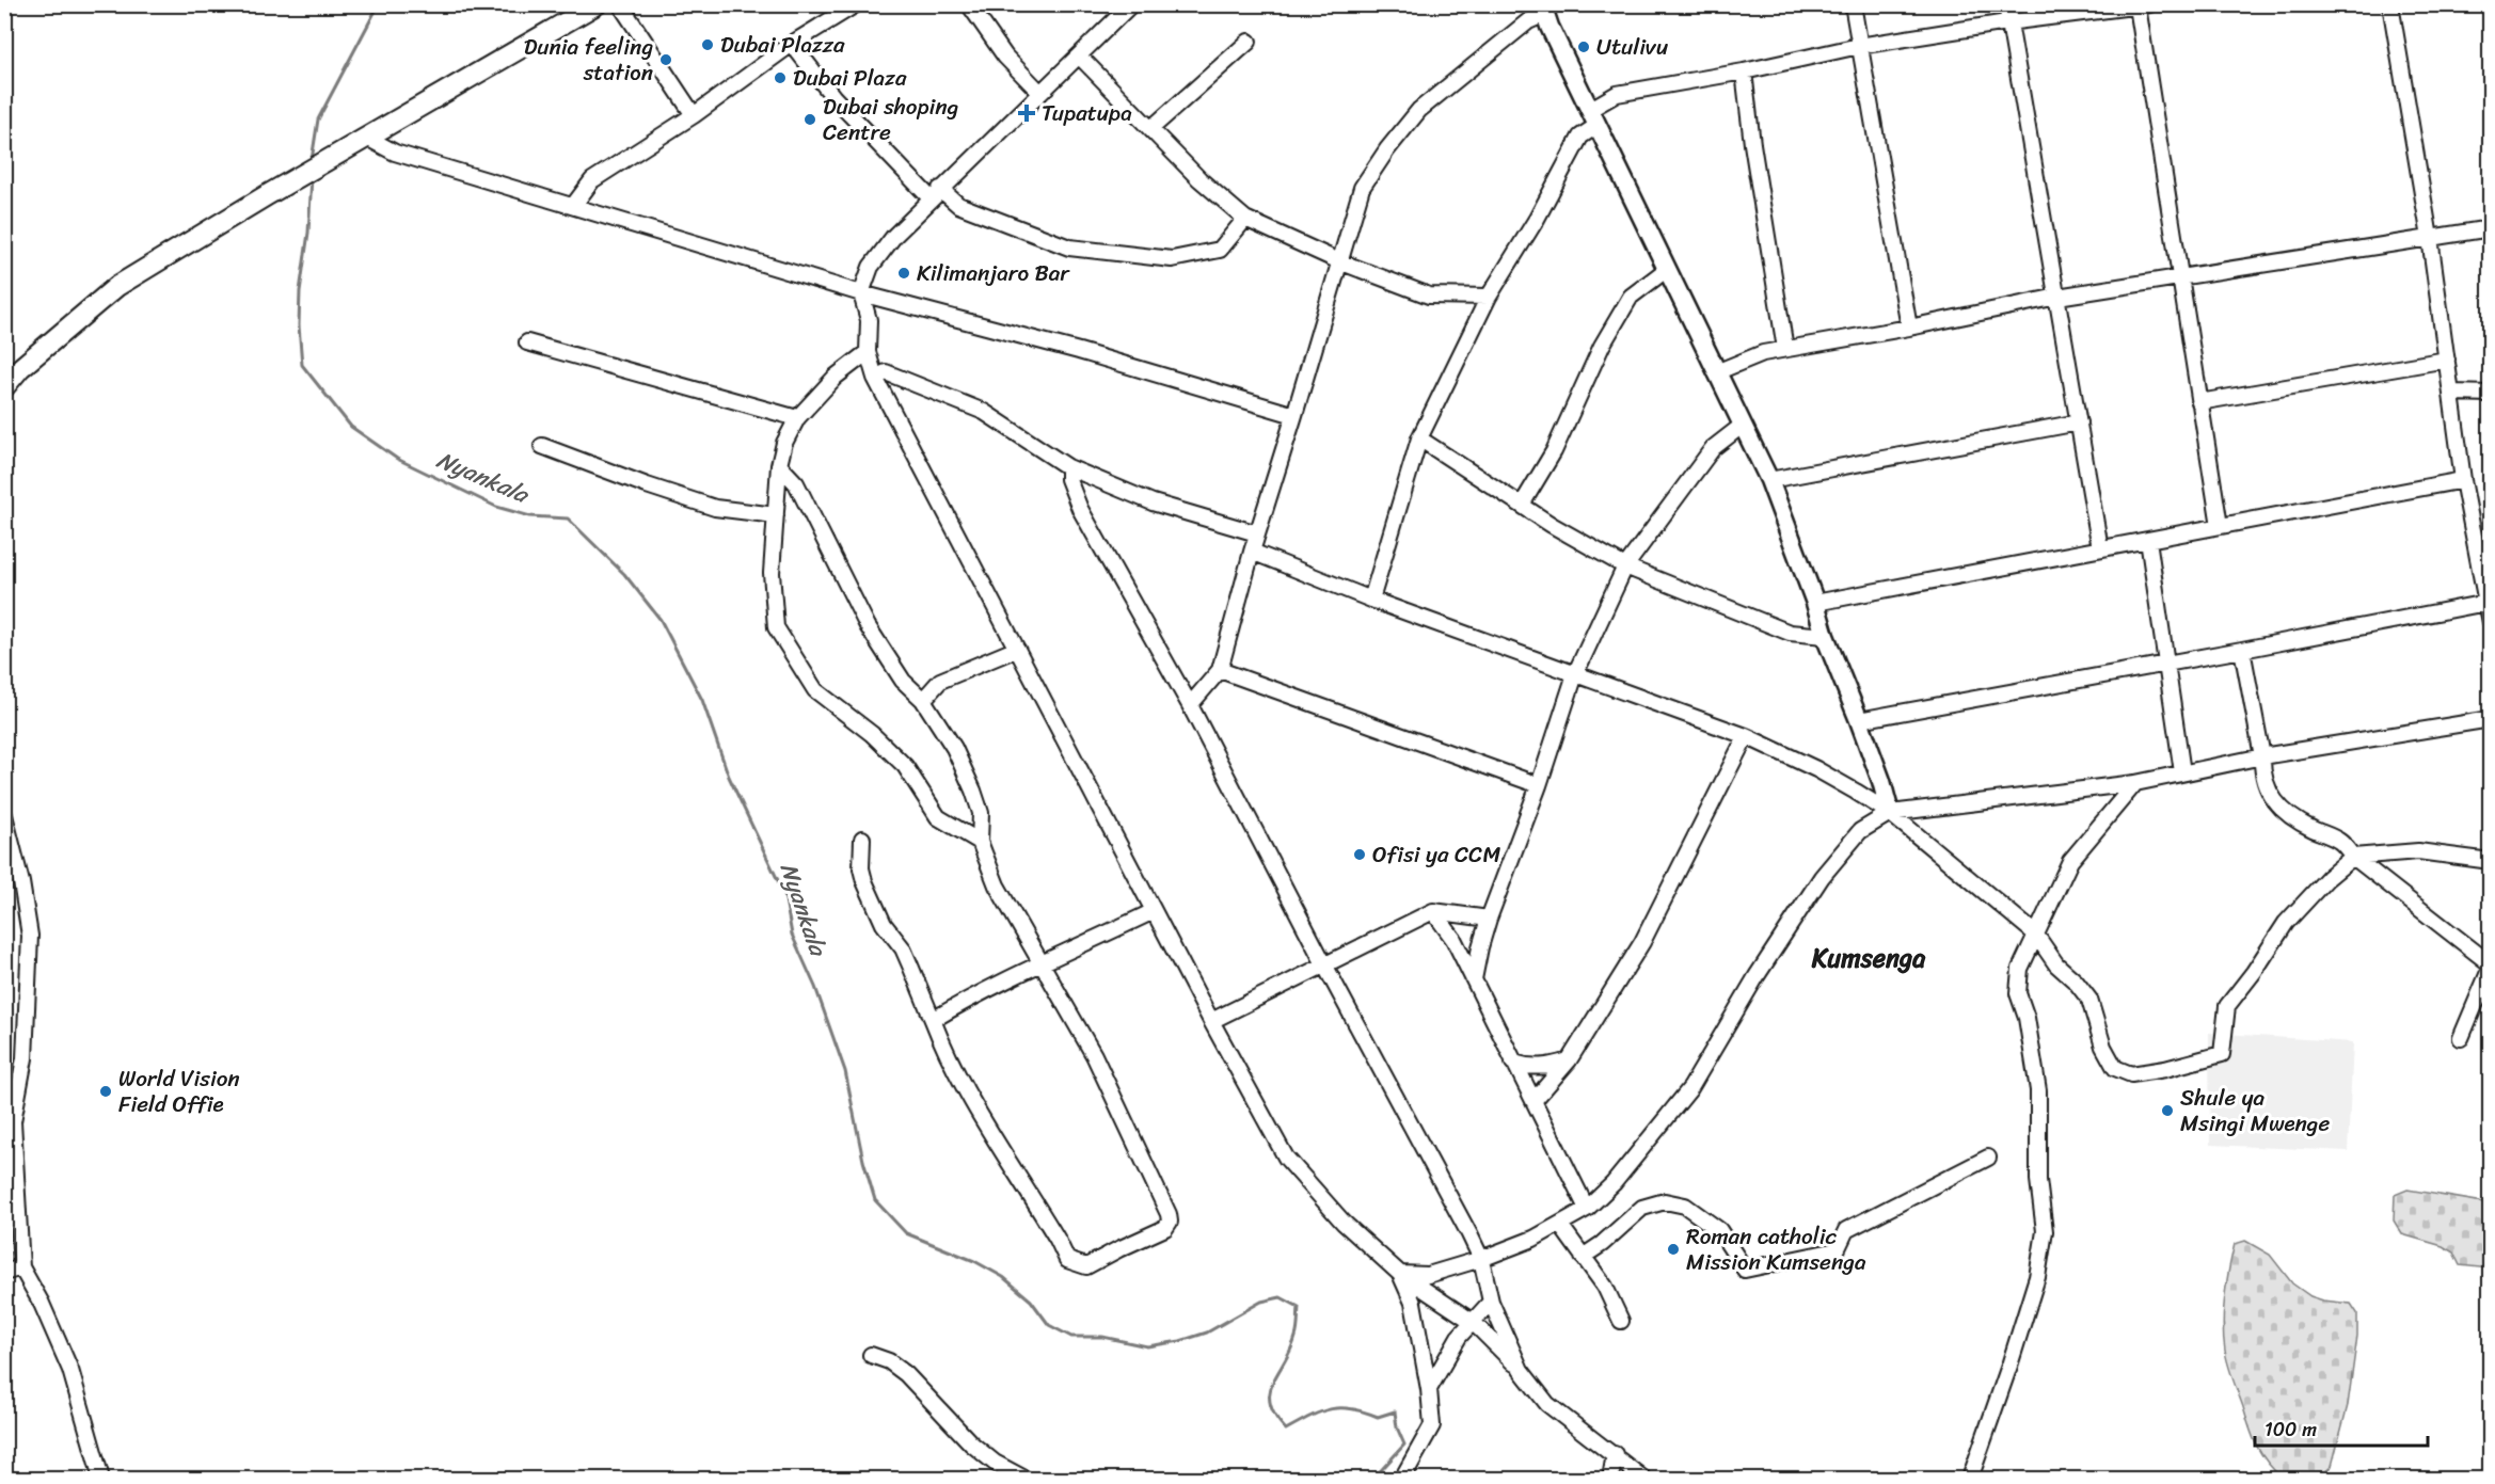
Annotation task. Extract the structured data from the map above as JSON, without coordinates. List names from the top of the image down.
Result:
{
  "districts": ["Kumsenga"],
  "water": ["Nyankala"],
  "places": {
    "other": [
      "Dubai Plazza",
      "Utulivu",
      "Dunia feeling station",
      "Dubai Plaza",
      "Dubai shoping Centre",
      "Kilimanjaro Bar",
      "Ofisi ya CCM",
      "World Vision Field Offie",
      "Shule ya Msingi Mwenge",
      "Roman catholic Mission Kumsenga"
    ],
    "health": ["Tupatupa"]
  },
  "scale_bar": "100 m"
}
